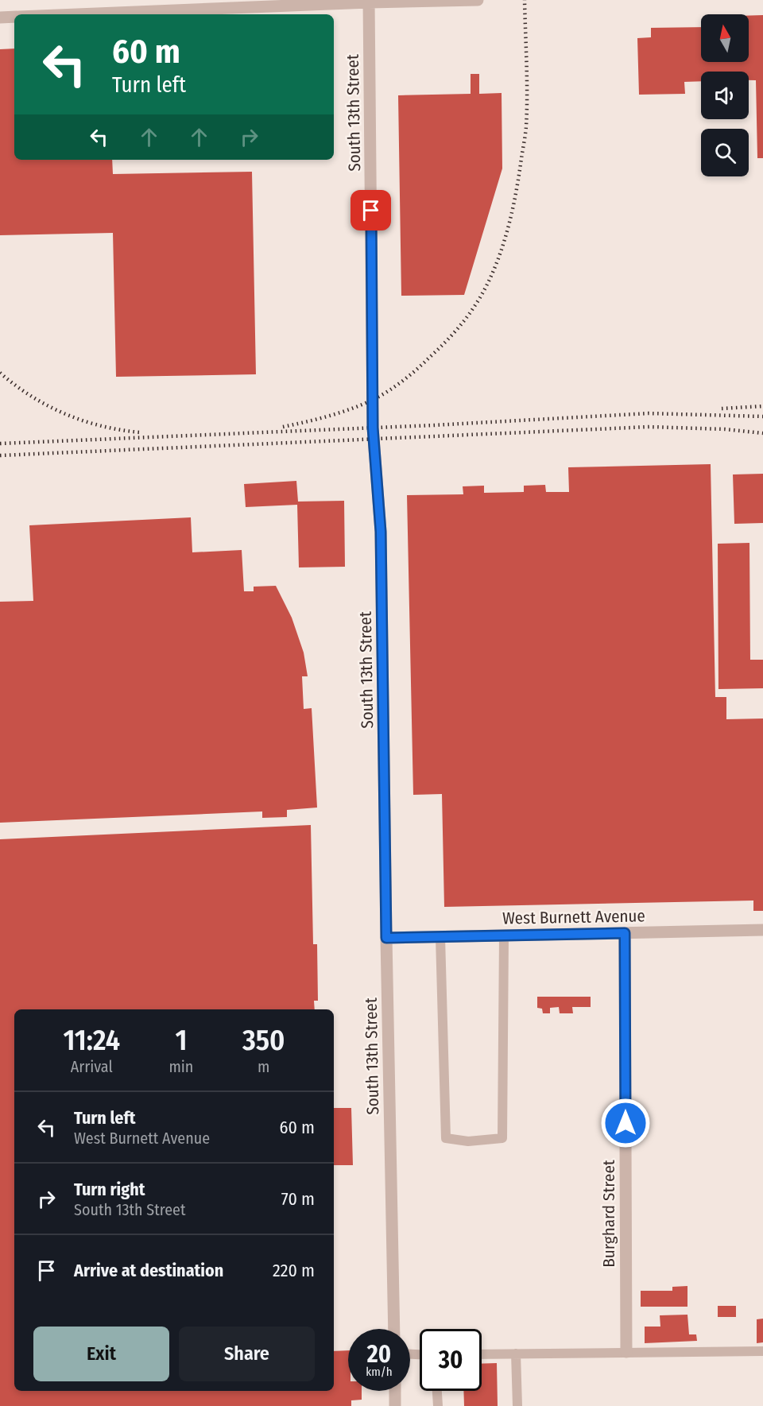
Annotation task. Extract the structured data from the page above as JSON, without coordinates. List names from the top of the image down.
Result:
{
  "streets": {
    "street": ["South 13th Street", "West Burnett Avenue", "Burghard Street"]
  },
  "crossings": [
    ["South 13th Street", "West Burnett Avenue"],
    ["West Burnett Avenue", "Burghard Street"]
  ],
  "north": "top",
  "page": {
    "turn": ["60 m", "Turn left"],
    "eta": [
      "11:24",
      "Arrival",
      "1",
      "min",
      "350",
      "m"
    ],
    "list": [
      {
        "name": "Turn left",
        "note": "West Burnett Avenue",
        "value": "60 m"
      },
      {
        "name": "Turn right",
        "note": "South 13th Street",
        "value": "70 m"
      },
      {
        "name": "Arrive at destination",
        "value": "220 m"
      }
    ],
    "buttons": ["Exit", "Share"],
    "speed": "20 km/h",
    "limit": "30"
  }
}
